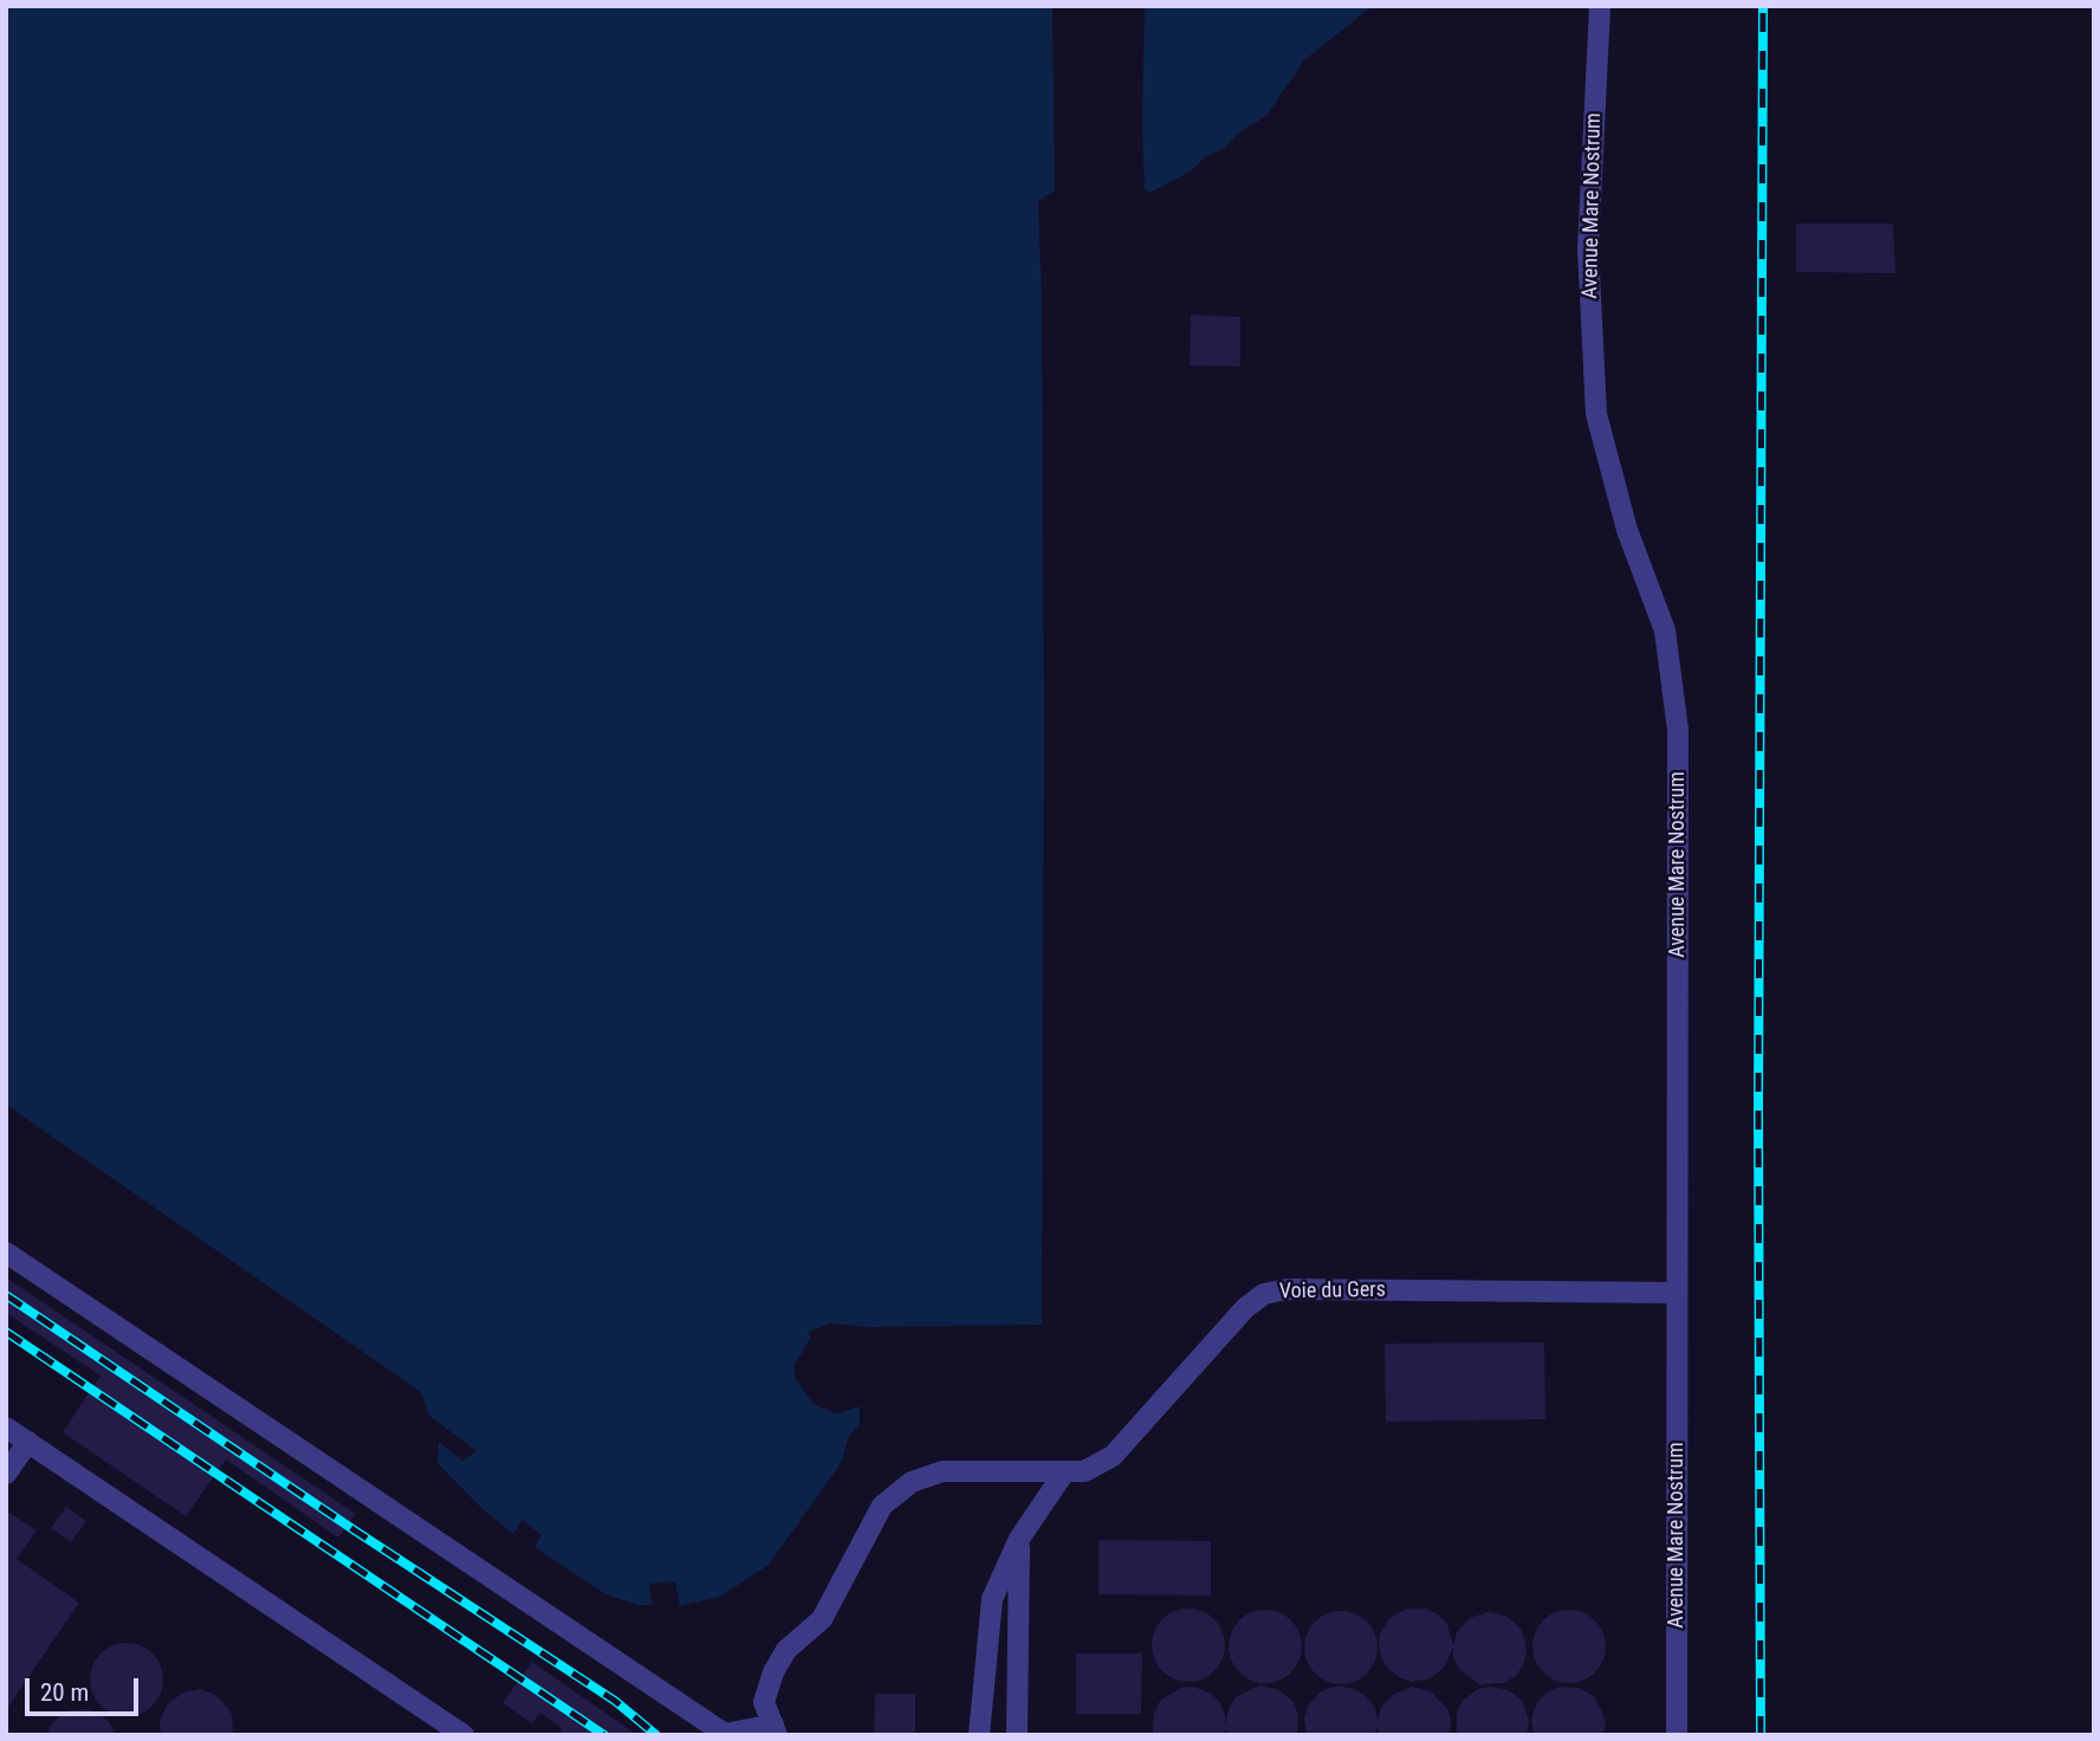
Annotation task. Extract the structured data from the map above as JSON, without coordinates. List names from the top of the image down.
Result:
{
  "streets": {
    "street": ["Avenue Mare Nostrum", "Voie du Gers"]
  },
  "crossings": [
    ["Avenue Mare Nostrum", "Voie du Gers"]
  ],
  "scale_bar": "20 m"
}
